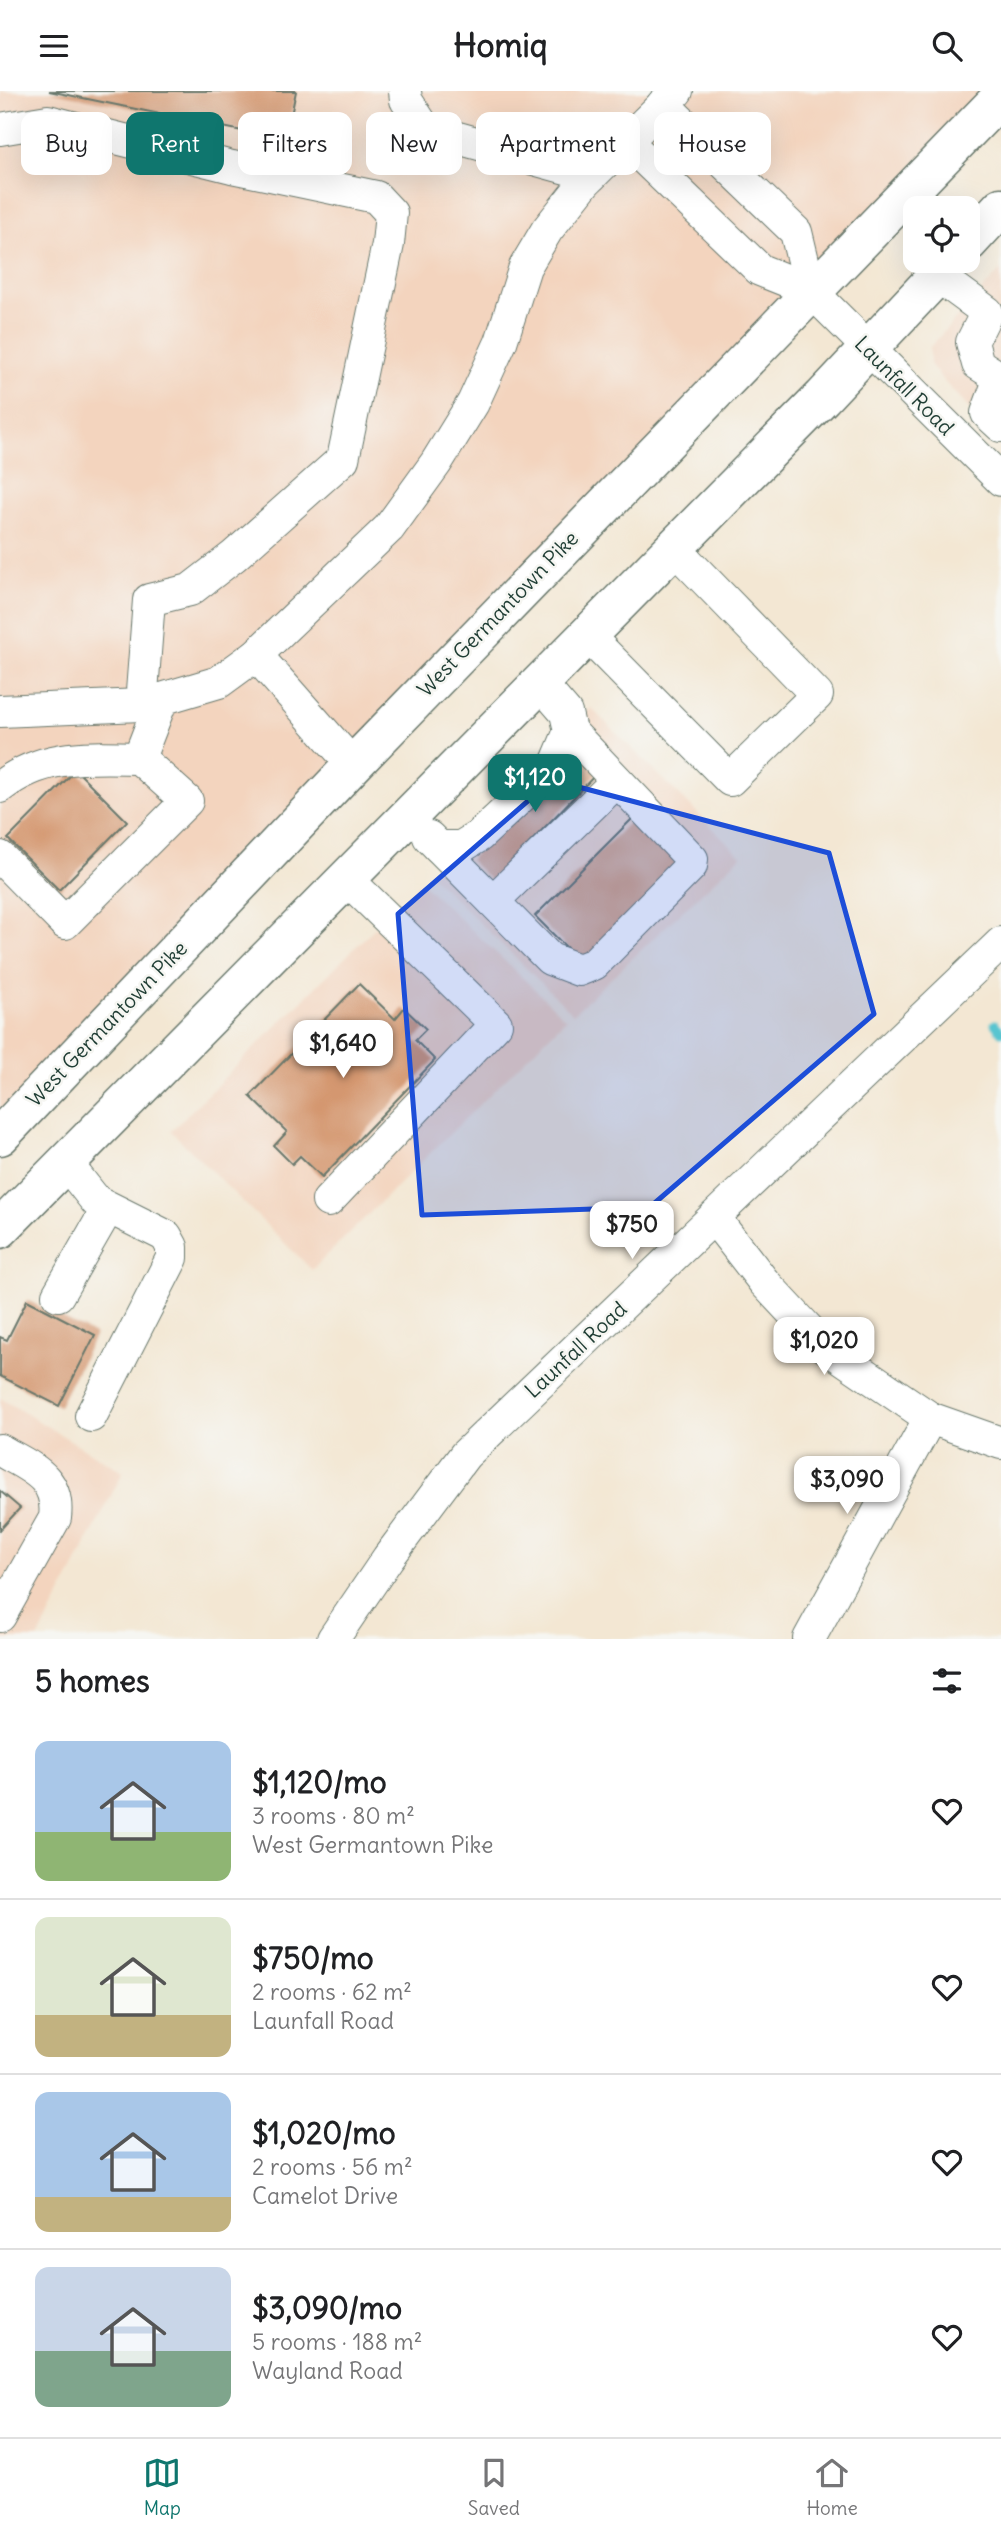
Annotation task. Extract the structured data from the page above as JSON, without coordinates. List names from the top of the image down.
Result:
{
  "streets": {
    "main road": ["West Germantown Pike"],
    "street": ["Launfall Road"]
  },
  "crossings": [
    ["Launfall Road", "West Germantown Pike"]
  ],
  "page": {
    "header": "Homiq",
    "chip": [
      "Buy",
      "Rent",
      "Filters",
      "New",
      "Apartment",
      "House"
    ],
    "price": [
      "$1,120",
      "$1,640",
      "$750",
      "$1,020",
      "$3,090"
    ],
    "heading": "5 homes",
    "list": [
      {
        "name": "$1,120/mo",
        "note": "3 rooms · 80 m² · West Germantown Pike"
      },
      {
        "name": "$750/mo",
        "note": "2 rooms · 62 m² · Launfall Road"
      },
      {
        "name": "$1,020/mo",
        "note": "2 rooms · 56 m² · Camelot Drive"
      },
      {
        "name": "$3,090/mo",
        "note": "5 rooms · 188 m² · Wayland Road"
      }
    ],
    "tabs": ["Map", "Saved", "Home"]
  }
}
